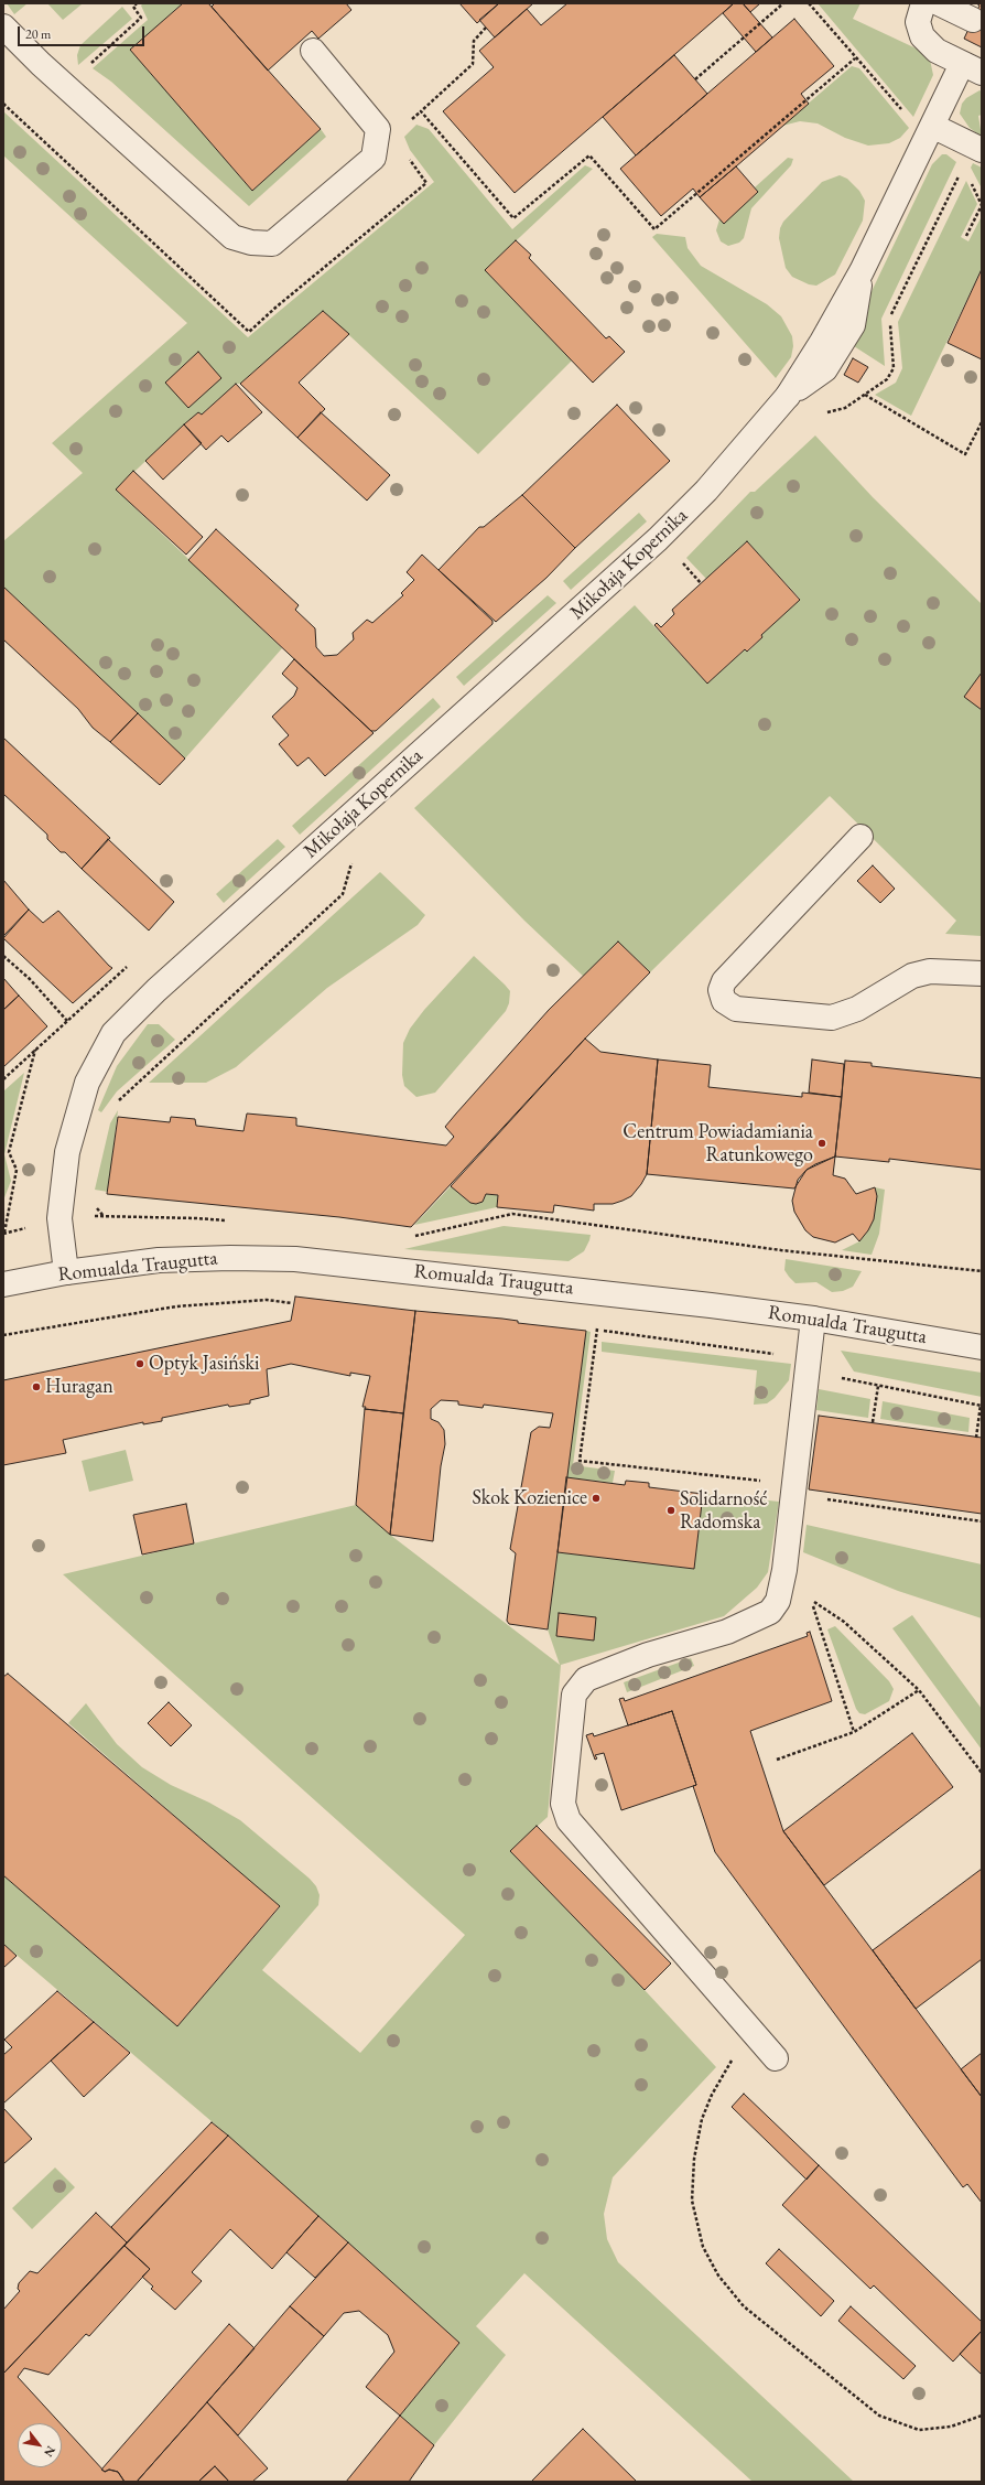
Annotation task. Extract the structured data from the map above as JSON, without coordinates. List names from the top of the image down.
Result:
{
  "streets": {
    "street": ["Mikołaja Kopernika", "Romualda Traugutta"]
  },
  "crossings": [
    ["Mikołaja Kopernika", "Romualda Traugutta"]
  ],
  "places": [
    "Centrum Powiadamiania Ratunkowego",
    "Optyk Jasiński",
    "Huragan",
    "Skok Kozienice",
    "Solidarność Radomska"
  ],
  "scale_bar": "20 m",
  "north": "bottom right"
}
